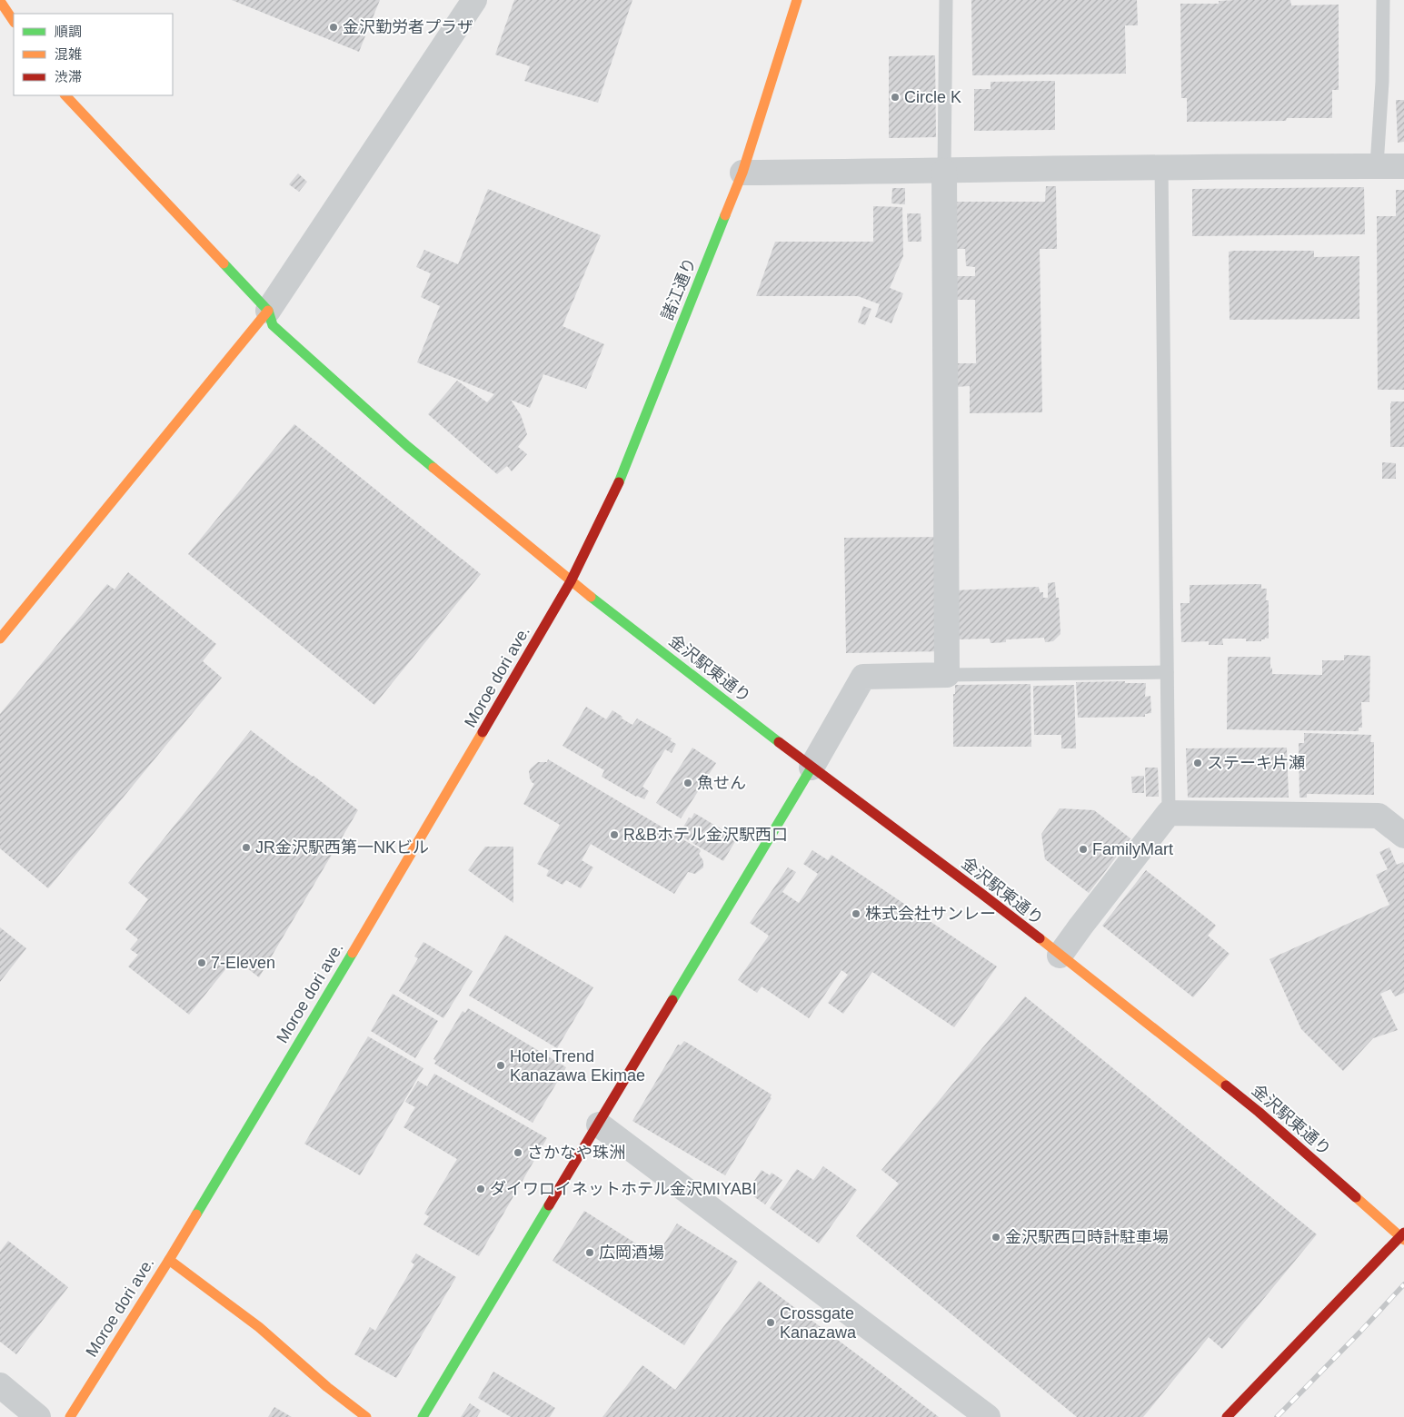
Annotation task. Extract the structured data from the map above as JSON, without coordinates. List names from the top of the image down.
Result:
{
  "streets": {
    "street": ["諸江通り", "金沢駅東通り", "Moroe dori ave."]
  },
  "crossings": [
    ["諸江通り", "金沢駅東通り"],
    ["諸江通り", "Moroe dori ave."],
    ["金沢駅東通り", "Moroe dori ave."]
  ],
  "places": [
    "金沢勤労者プラザ",
    "Circle K",
    "ステーキ片瀬",
    "魚せん",
    "R&Bホテル金沢駅西口",
    "JR金沢駅西第一NKビル",
    "FamilyMart",
    "株式会社サンレー",
    "7-Eleven",
    "Hotel Trend Kanazawa Ekimae",
    "さかなや珠洲",
    "ダイワロイネットホテル金沢MIYABI",
    "金沢駅西口時計駐車場",
    "広岡酒場",
    "Crossgate Kanazawa"
  ],
  "legend": ["順調", "混雑", "渋滞"]
}
